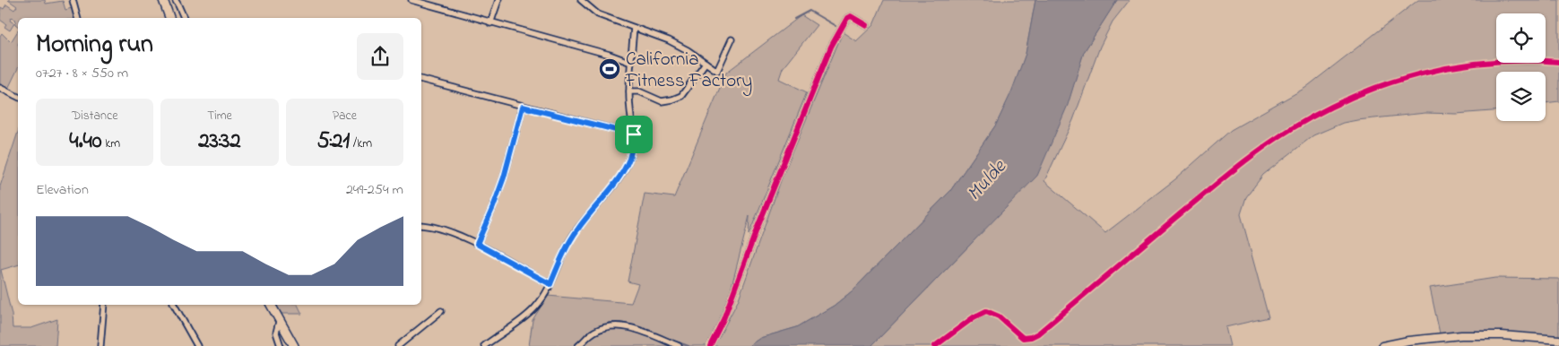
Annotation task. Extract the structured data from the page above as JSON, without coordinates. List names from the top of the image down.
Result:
{
  "water": ["Mulde"],
  "places": {
    "sports": ["California Fitness Factory"]
  },
  "page": {
    "heading": ["Morning run", "07:27 · 8 × 550 m"],
    "stats": [
      ["Distance", "4.40 km"],
      ["Time", "23:32"],
      ["Pace", "5:21 /km"]
    ],
    "chart": ["Elevation", "249–254 m"]
  }
}
